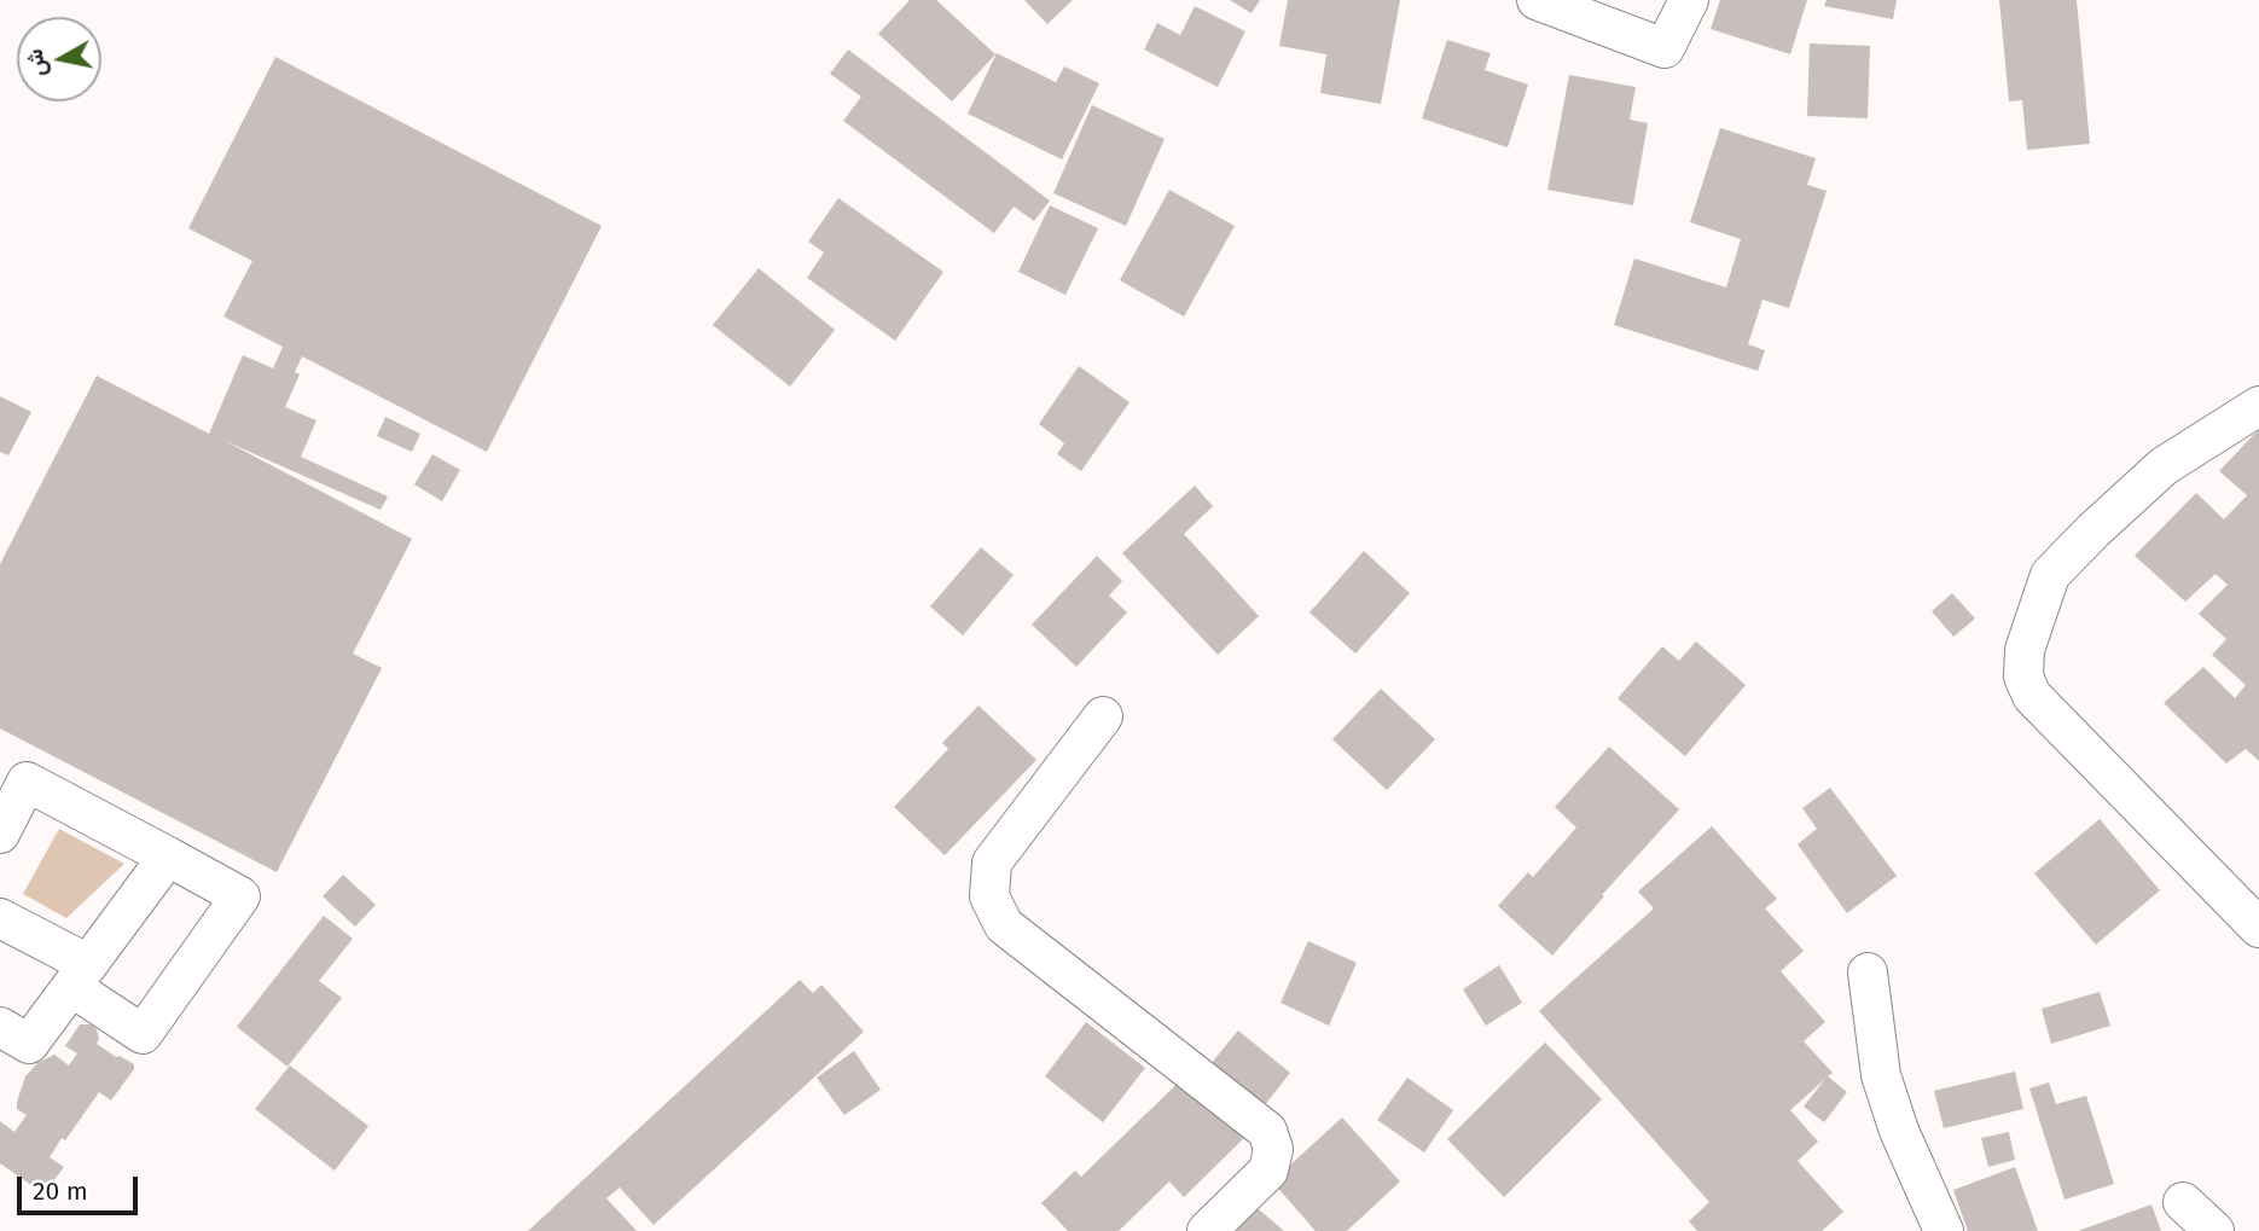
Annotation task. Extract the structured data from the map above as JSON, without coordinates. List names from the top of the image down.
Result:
{
  "scale_bar": "20 m",
  "north": "left"
}
